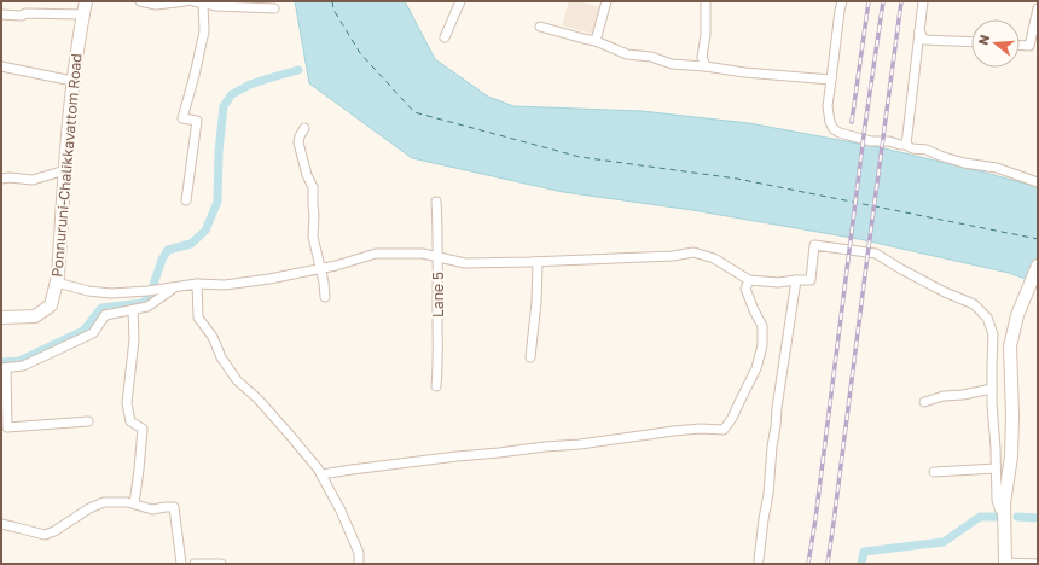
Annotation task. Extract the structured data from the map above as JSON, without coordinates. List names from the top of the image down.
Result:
{
  "streets": {
    "street": ["Ponnuruni-Chalikkavattom Road", "Lane 5"]
  },
  "north": "left"
}
